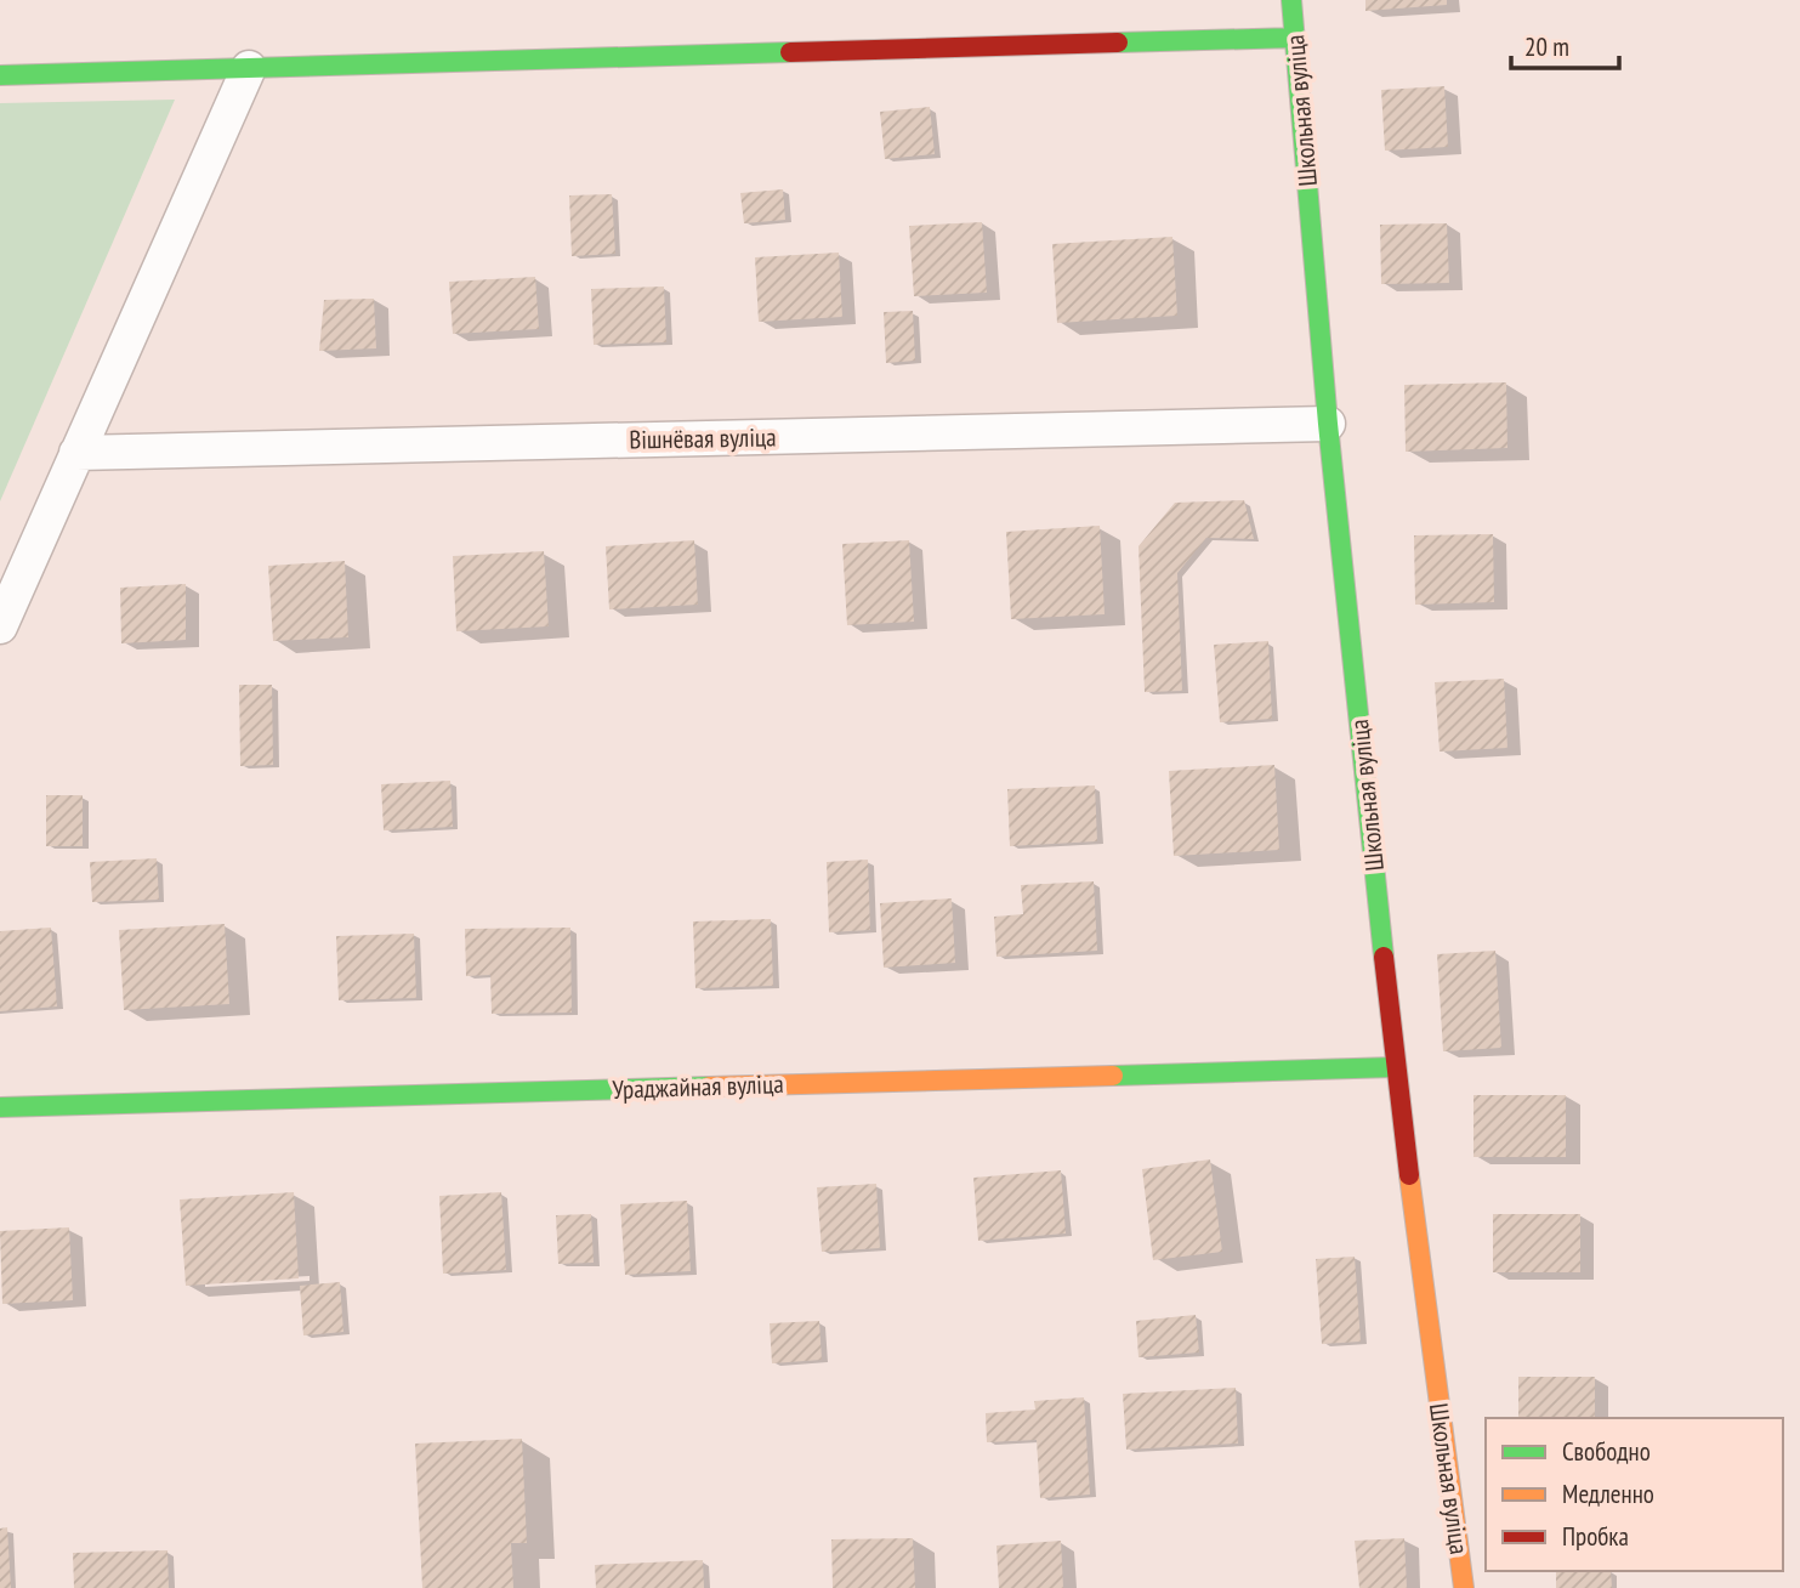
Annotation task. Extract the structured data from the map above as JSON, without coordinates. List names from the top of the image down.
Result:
{
  "streets": {
    "street": ["Школьная вуліца", "Вішнёвая вуліца", "Ураджайная вуліца"]
  },
  "crossings": [
    ["Школьная вуліца", "Вішнёвая вуліца"],
    ["Школьная вуліца", "Ураджайная вуліца"]
  ],
  "legend": ["Свободно", "Медленно", "Пробка"],
  "scale_bar": "20 m"
}
